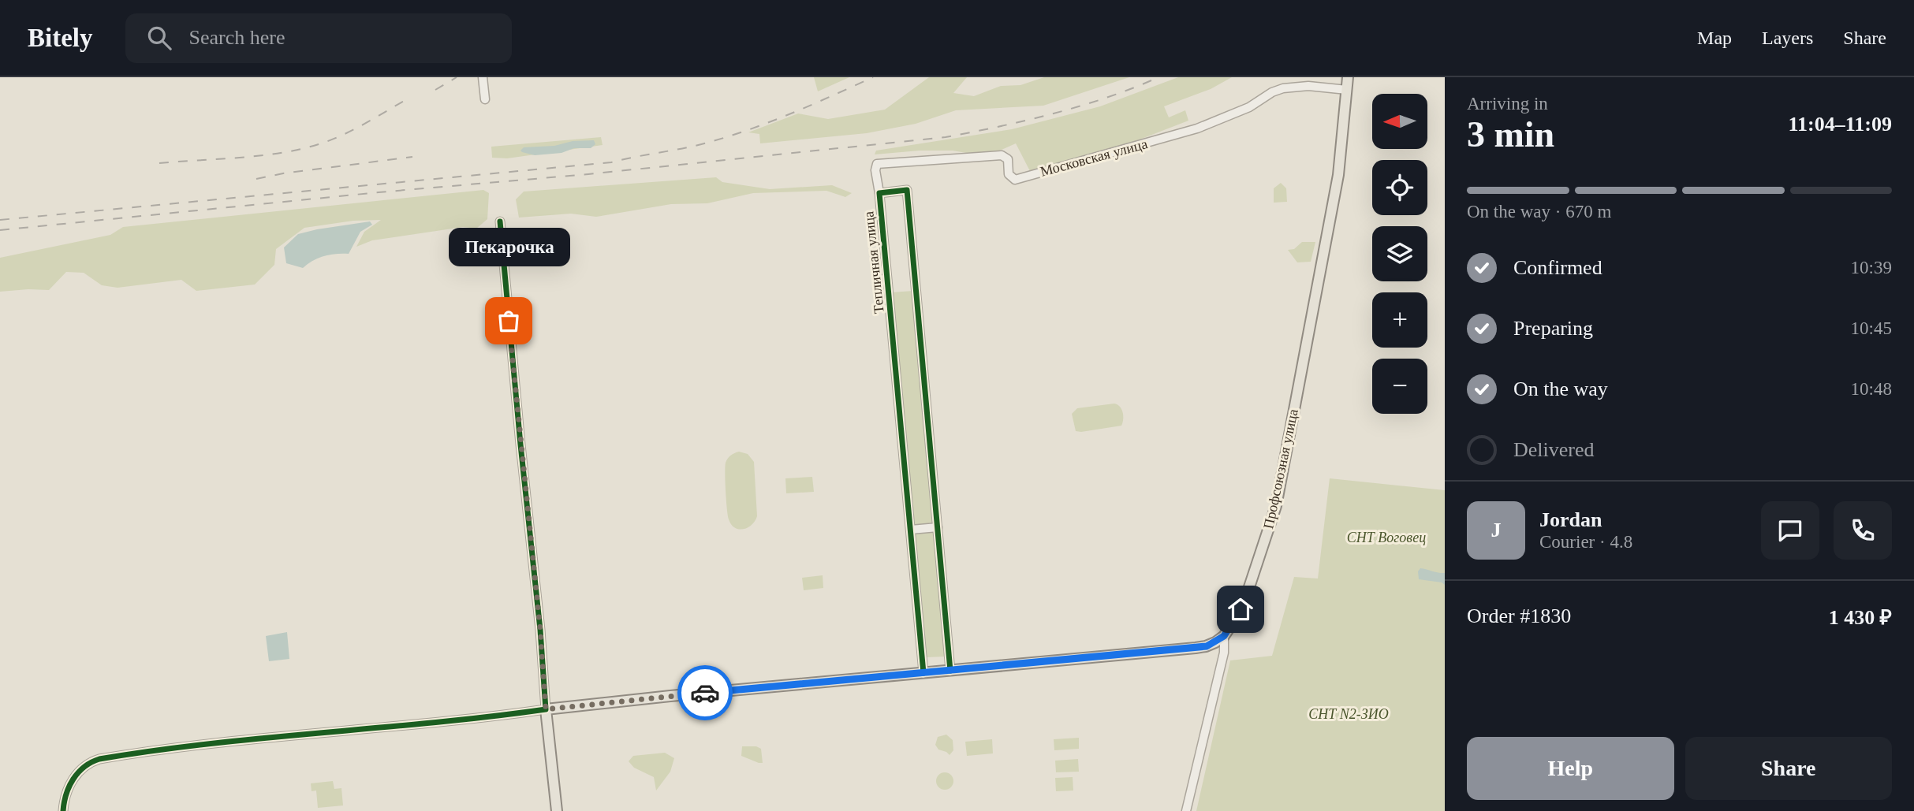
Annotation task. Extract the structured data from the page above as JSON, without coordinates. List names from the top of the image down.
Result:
{
  "streets": {
    "main road": ["Профсоюзная улица"],
    "street": ["Московская улица", "Тепличная улица"]
  },
  "crossings": [
    ["Московская улица", "Тепличная улица"],
    ["Московская улица", "Профсоюзная улица"]
  ],
  "parks": ["СНТ Воговец", "СНТ N2-ЗИО"],
  "places": ["Пекарочка"],
  "north": "left",
  "page": {
    "header": "Bitely",
    "search": "Search here",
    "nav": ["Map", "Layers", "Share"],
    "heading": ["3 min", "Arriving in", "11:04–11:09"],
    "panel": [
      "Jordan",
      "Courier · 4.8",
      "Order #1830",
      "1 430 ₽"
    ],
    "map_buttons": ["+", "−"],
    "bar": "On the way · 670 m",
    "bubble": "Пекарочка",
    "list": [
      ["Confirmed", "10:39"],
      ["Preparing", "10:45"],
      ["On the way", "10:48"],
      "Delivered"
    ],
    "round": "J",
    "buttons": ["Help", "Share"]
  }
}
